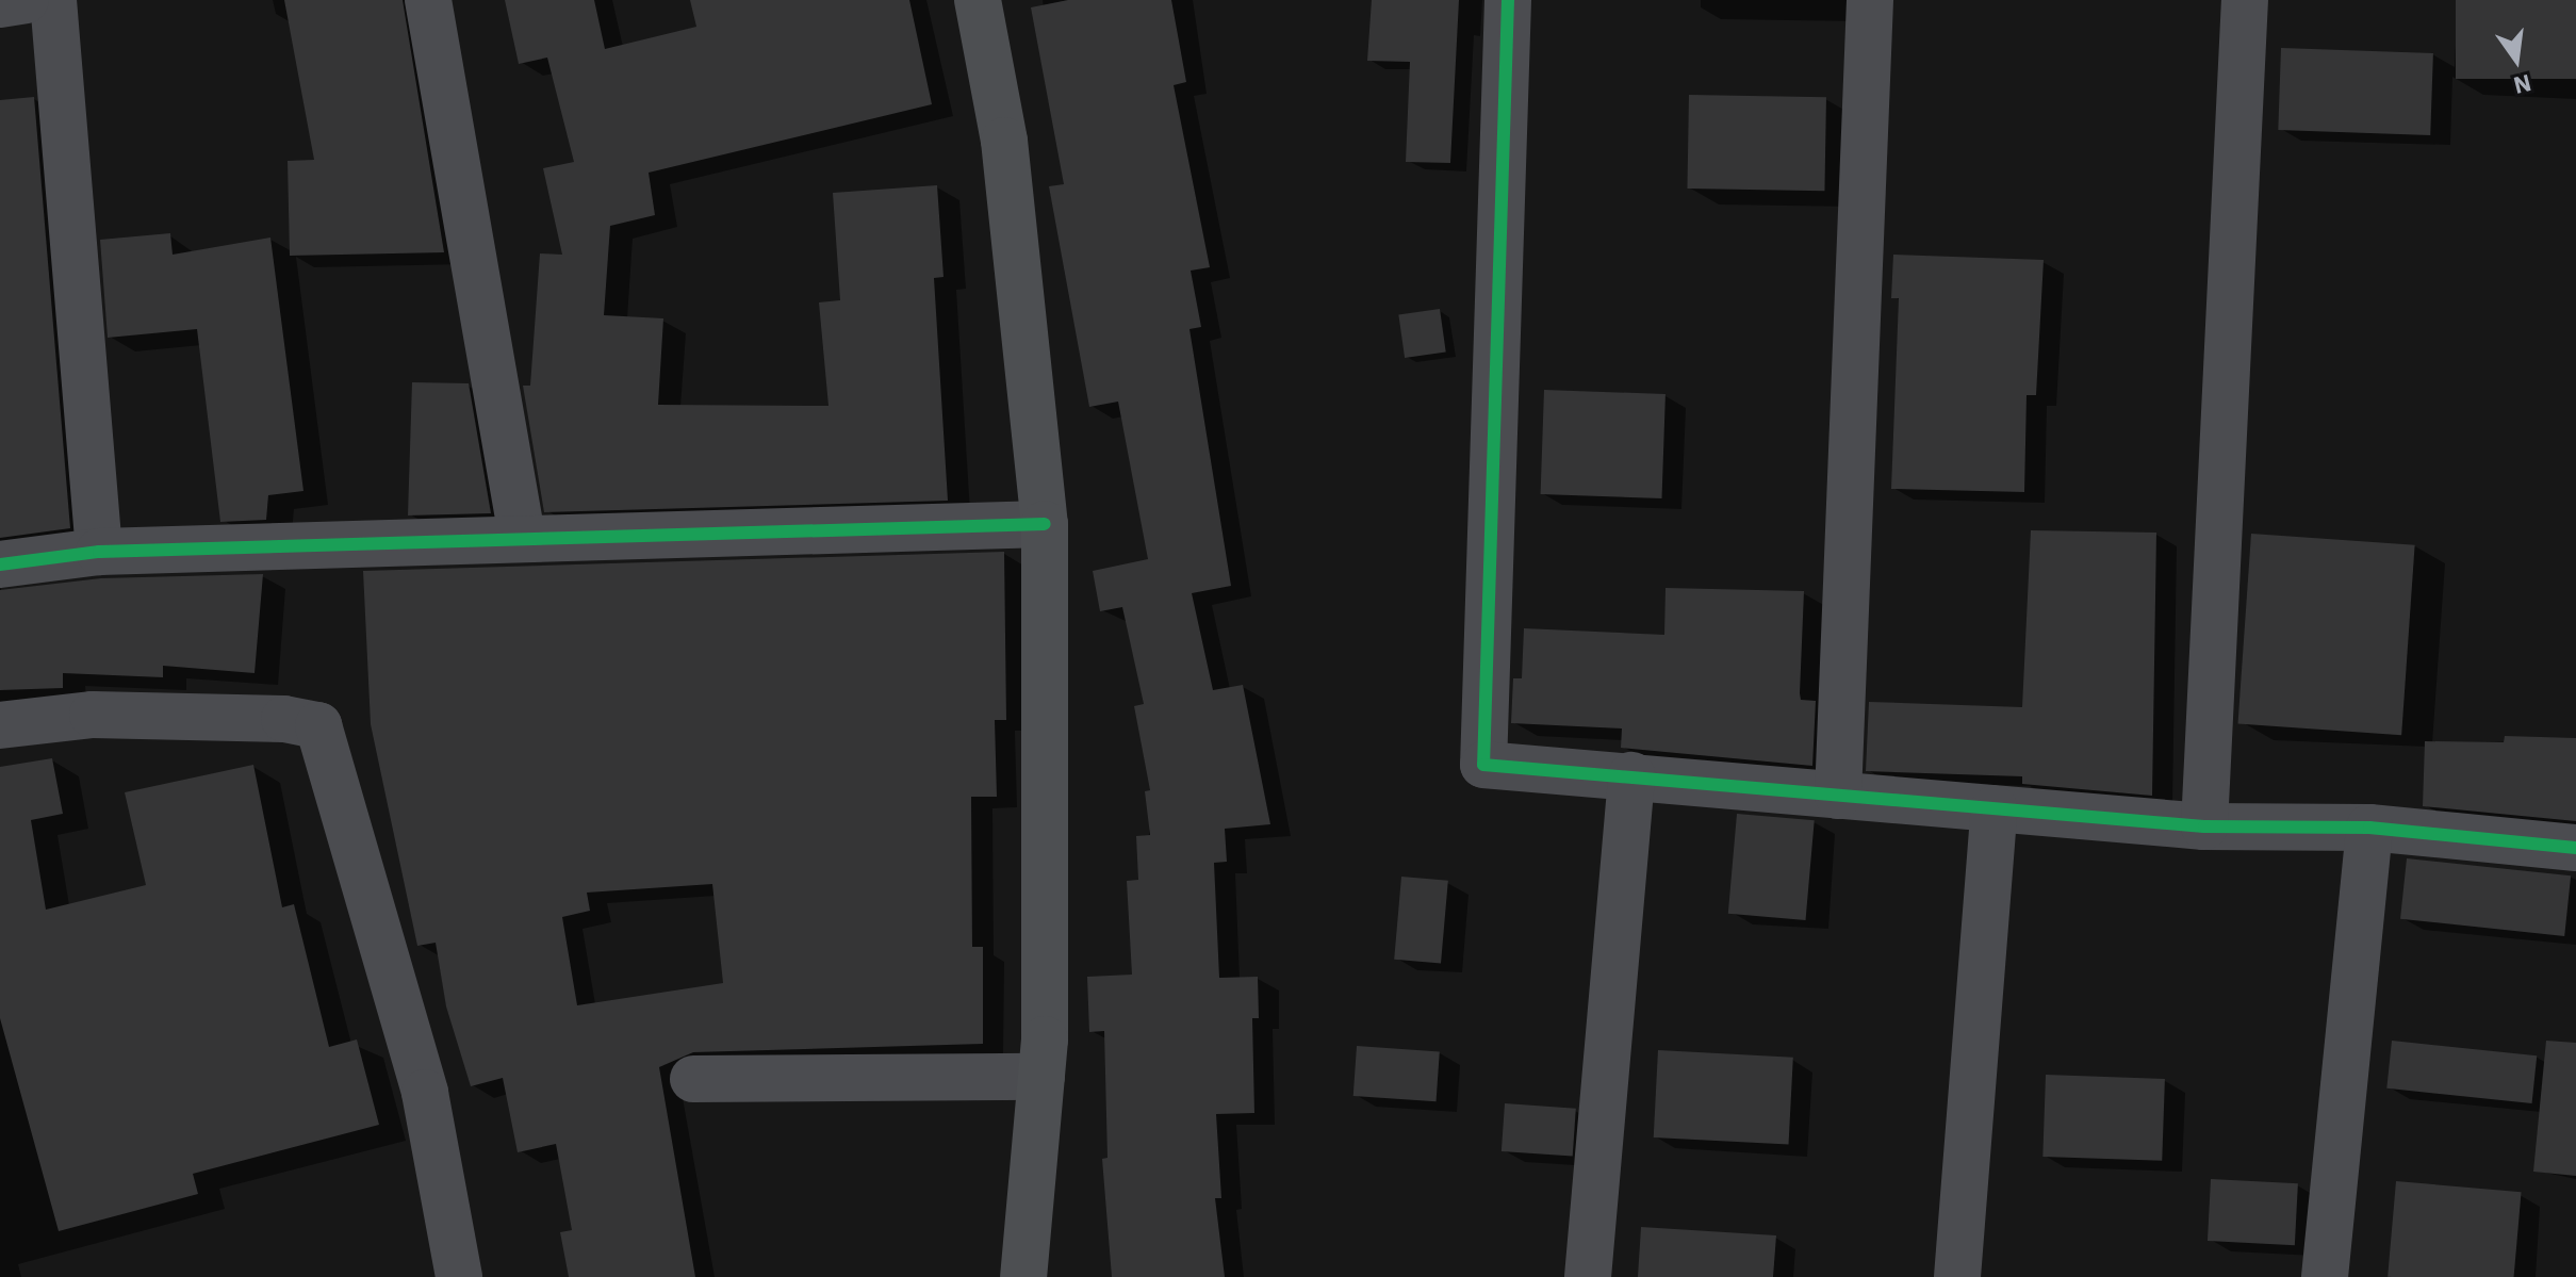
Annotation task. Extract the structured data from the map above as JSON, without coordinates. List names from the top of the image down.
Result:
{
  "north": "bottom"
}
